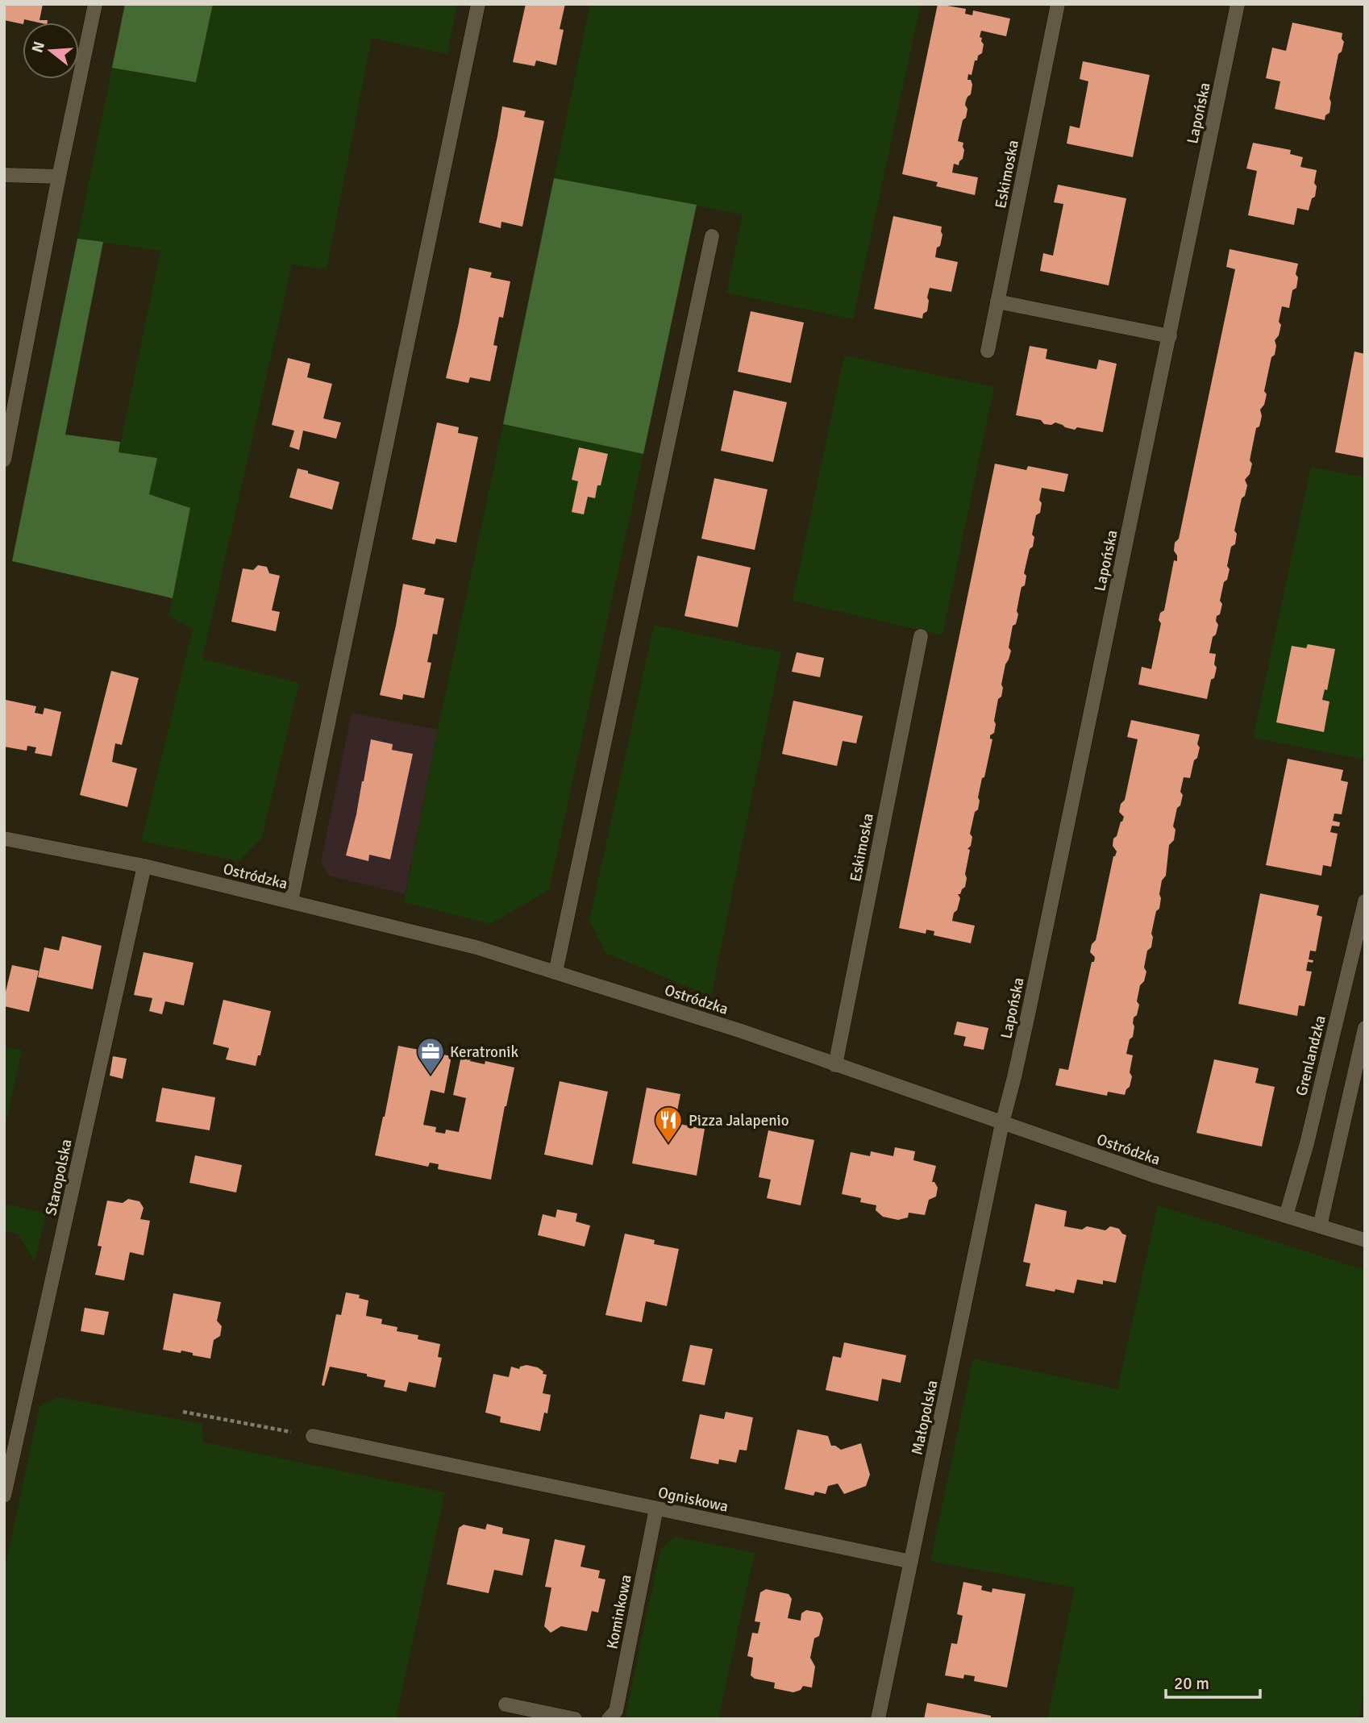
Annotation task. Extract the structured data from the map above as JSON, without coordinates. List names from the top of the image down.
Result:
{
  "streets": {
    "street": [
      "Lapońska",
      "Eskimoska",
      "Ostródzka",
      "Grenlandzka",
      "Staropolska",
      "Małopolska",
      "Ogniskowa",
      "Kominkowa"
    ]
  },
  "crossings": [
    ["Lapońska", "Ostródzka"],
    ["Lapońska", "Małopolska"],
    ["Eskimoska", "Ostródzka"],
    ["Ostródzka", "Grenlandzka"],
    ["Ostródzka", "Staropolska"],
    ["Ostródzka", "Małopolska"],
    ["Małopolska", "Ogniskowa"],
    ["Ogniskowa", "Kominkowa"]
  ],
  "places": {
    "office": ["Keratronik"],
    "restaurant": ["Pizza Jalapenio"]
  },
  "scale_bar": "20 m",
  "north": "left"
}
